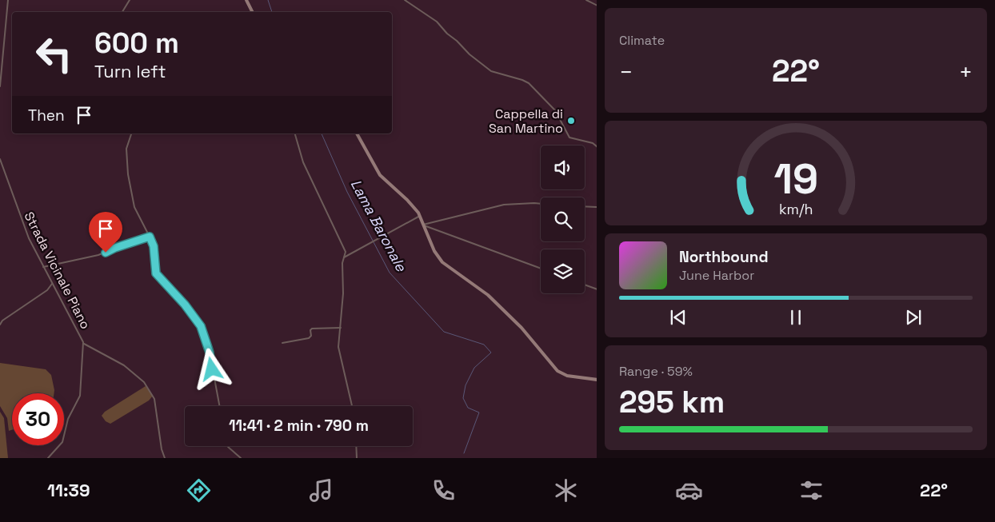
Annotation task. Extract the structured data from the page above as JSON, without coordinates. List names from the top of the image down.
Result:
{
  "streets": {
    "street": ["Strada Vicinale Piano"]
  },
  "water": ["Lama Baronale"],
  "places": ["Cappella di San Martino"],
  "page": {
    "tile": [
      "Climate",
      ["Range · 59%", "295 km"]
    ],
    "turn": ["600 m", "Turn left"],
    "heat": ["−", "22°", "+"],
    "then": "Then",
    "song": ["Northbound", "June Harbor"],
    "limit": "30",
    "trip": "11:41 · 2 min · 790 m",
    "tabs": ["11:39", "22°"],
    "gauge": ["19", "km/h"]
  }
}
